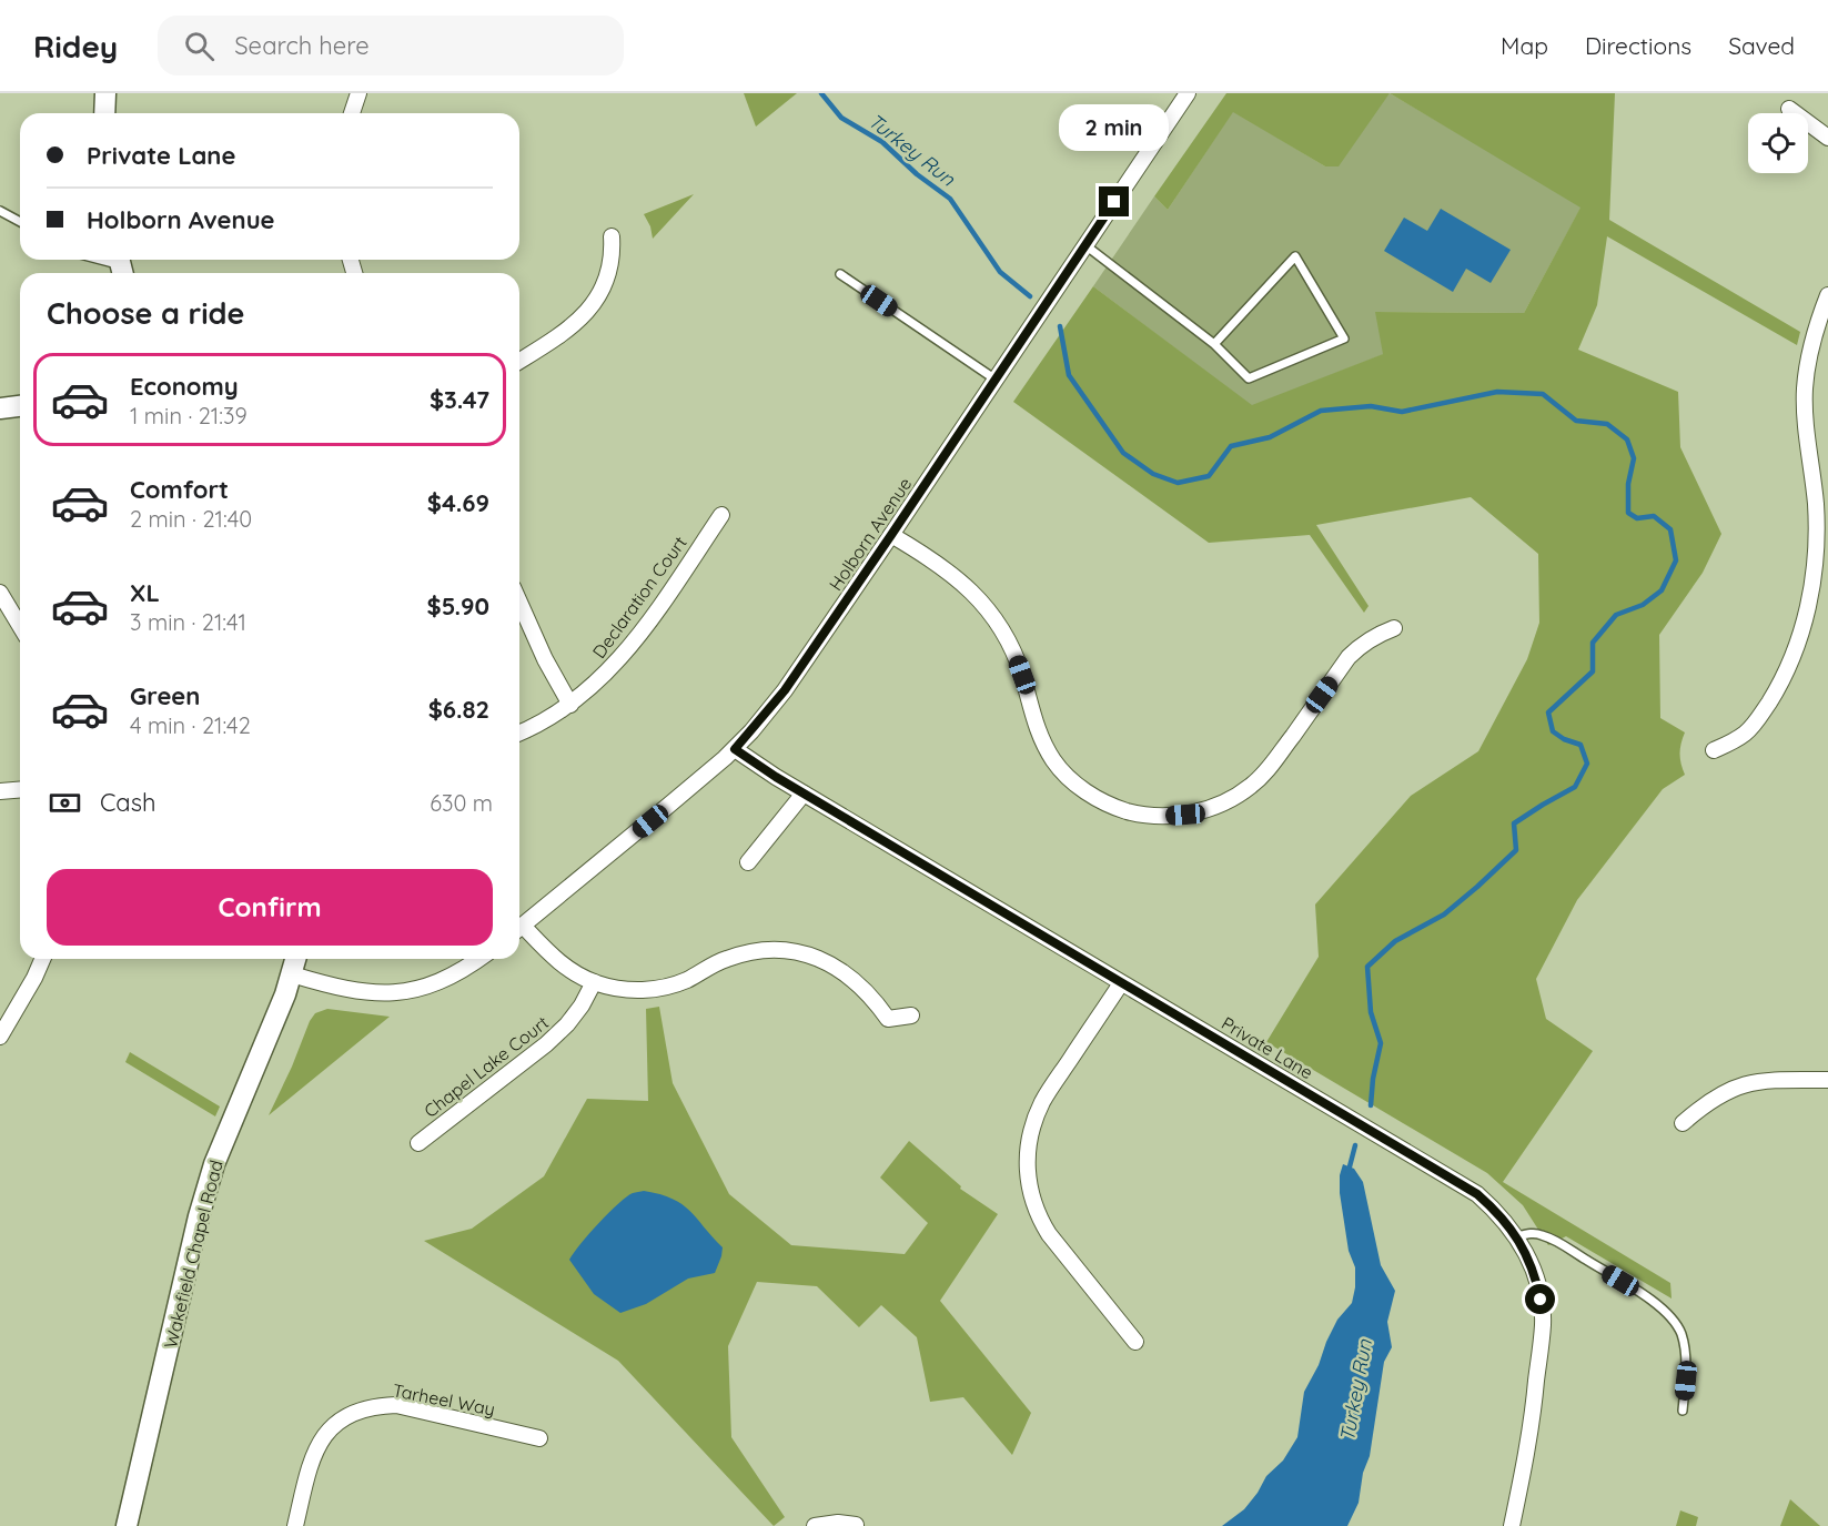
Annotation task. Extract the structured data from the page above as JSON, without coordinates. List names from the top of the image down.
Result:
{
  "streets": {
    "main road": ["Wakefield Chapel Road"],
    "street": [
      "Holborn Avenue",
      "Declaration Court",
      "Private Lane",
      "Chapel Lake Court",
      "Tarheel Way"
    ]
  },
  "crossings": [
    ["Holborn Avenue", "Private Lane"]
  ],
  "water": ["Turkey Run"],
  "page": {
    "header": "Ridey",
    "search": "Search here",
    "nav": ["Map", "Directions", "Saved"],
    "bubble": "2 min",
    "banner": ["Private Lane", "Holborn Avenue"],
    "heading": "Choose a ride",
    "list": [
      {
        "name": "Economy",
        "note": "1 min · 21:39",
        "value": "$3.47"
      },
      {
        "name": "Comfort",
        "note": "2 min · 21:40",
        "value": "$4.69"
      },
      {
        "name": "XL",
        "note": "3 min · 21:41",
        "value": "$5.90"
      },
      {
        "name": "Green",
        "note": "4 min · 21:42",
        "value": "$6.82"
      }
    ],
    "pay": ["Cash", "630 m"],
    "buttons": "Confirm"
  }
}
